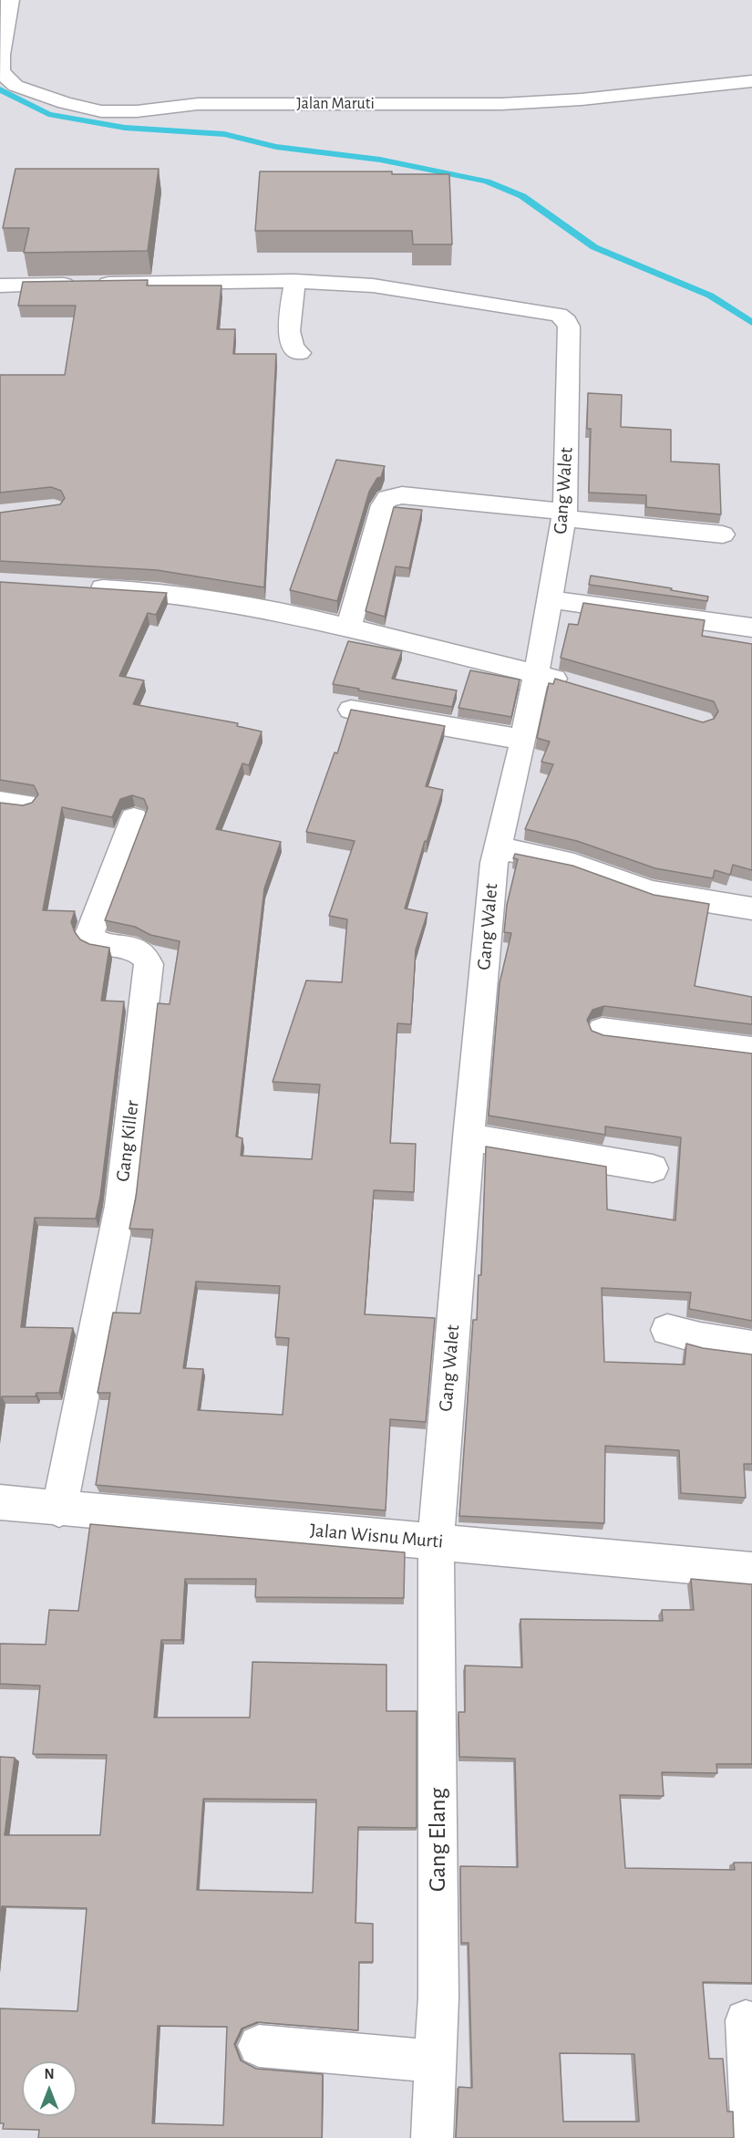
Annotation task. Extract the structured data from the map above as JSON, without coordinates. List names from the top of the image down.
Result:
{
  "streets": {
    "street": [
      "Jalan Maruti",
      "Gang Walet",
      "Gang Killer",
      "Jalan Wisnu Murti",
      "Gang Elang"
    ]
  },
  "crossings": [
    ["Gang Walet", "Jalan Wisnu Murti"],
    ["Gang Walet", "Gang Elang"],
    ["Gang Killer", "Jalan Wisnu Murti"],
    ["Jalan Wisnu Murti", "Gang Elang"]
  ],
  "north": "top"
}
